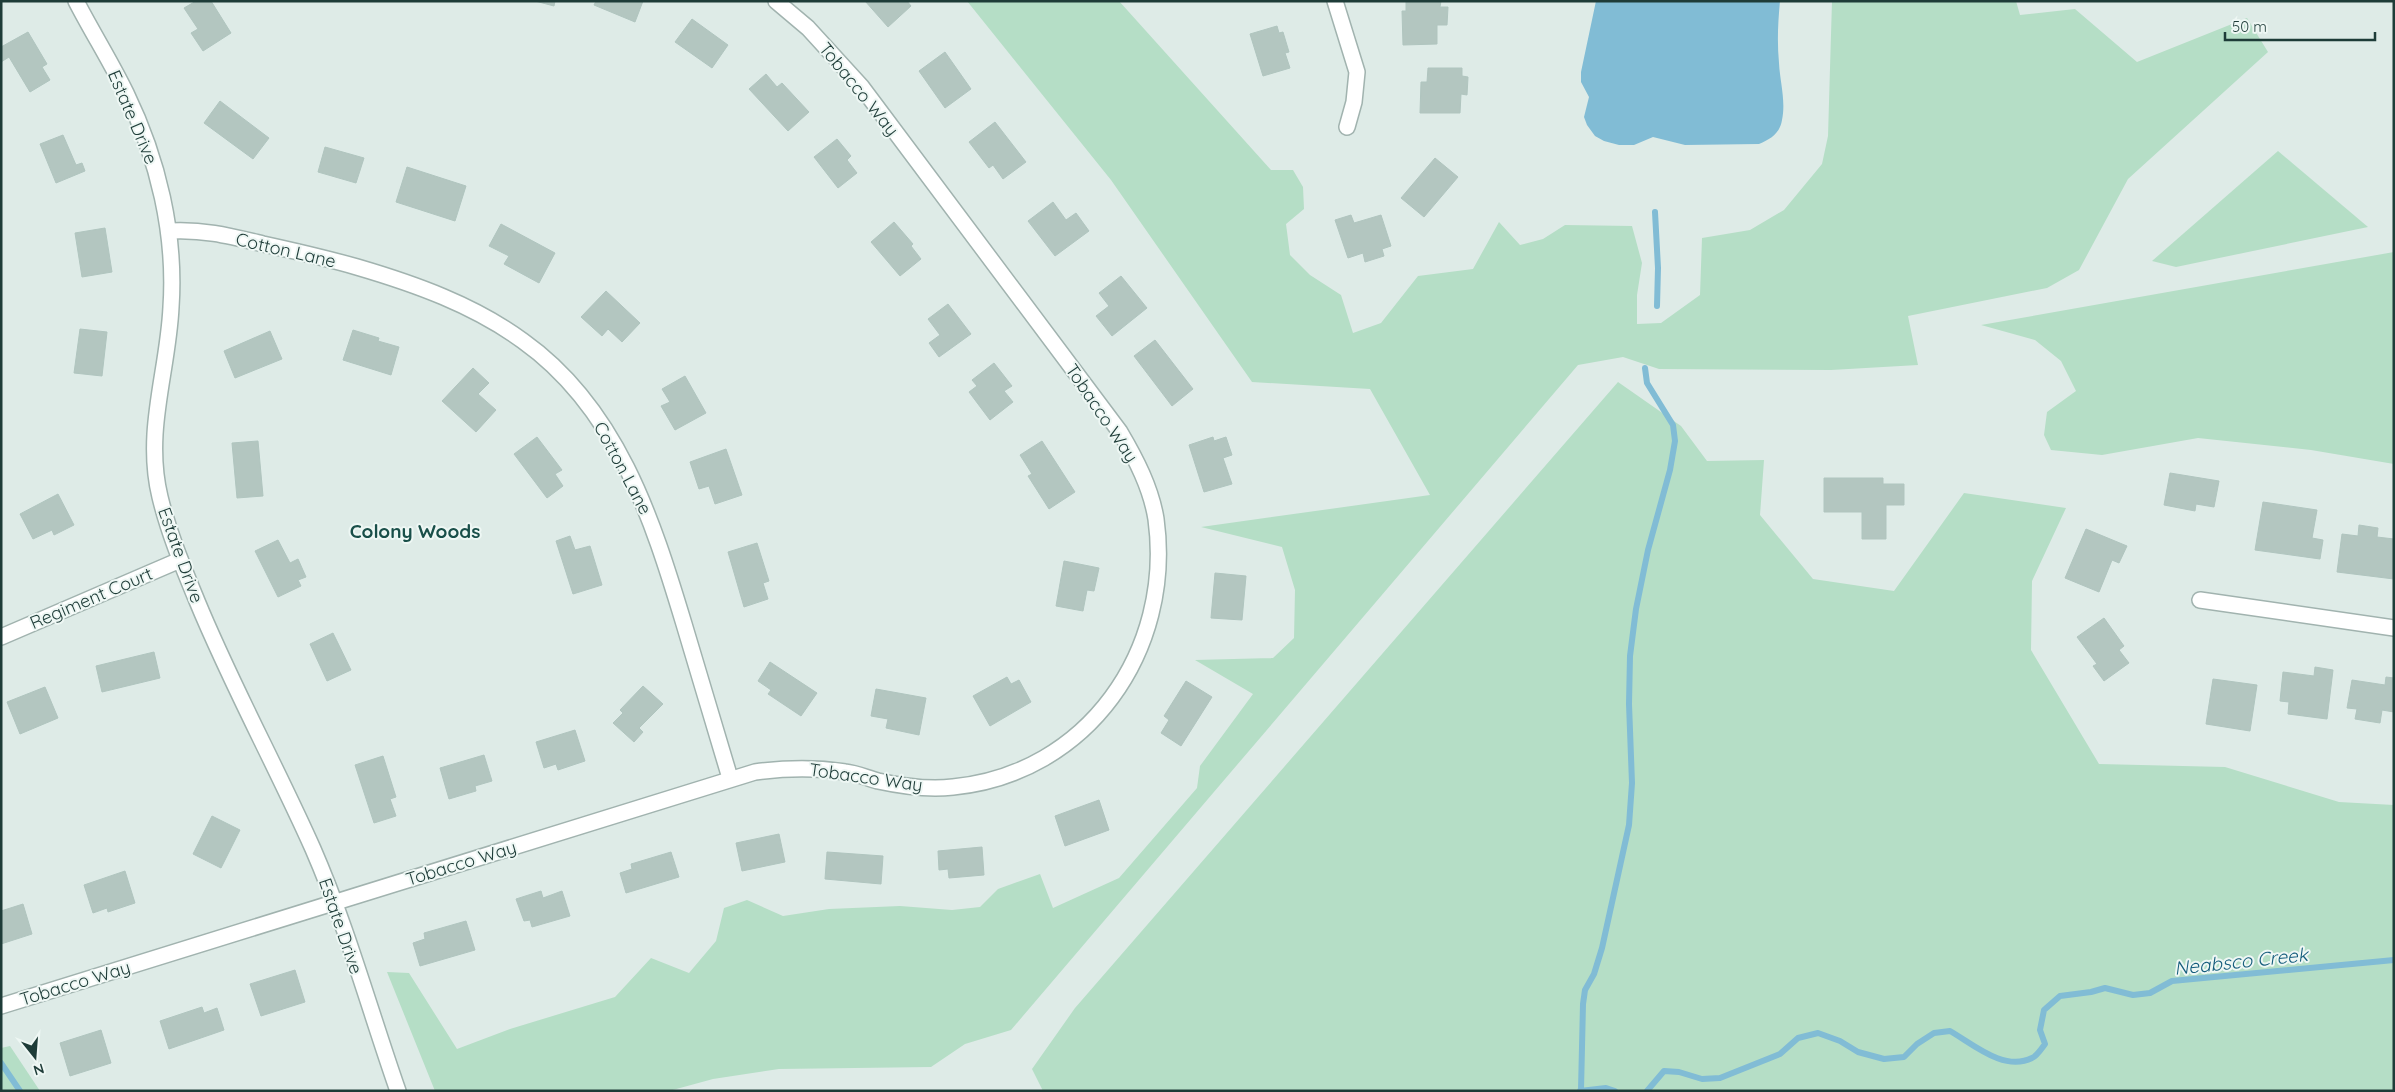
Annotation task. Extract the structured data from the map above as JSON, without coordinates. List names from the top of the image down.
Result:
{
  "streets": {
    "street": [
      "Tobacco Way",
      "Estate Drive",
      "Cotton Lane",
      "Regiment Court"
    ]
  },
  "crossings": [
    ["Tobacco Way", "Estate Drive"],
    ["Tobacco Way", "Cotton Lane"],
    ["Estate Drive", "Cotton Lane"],
    ["Estate Drive", "Regiment Court"]
  ],
  "districts": ["Colony Woods"],
  "water": ["Neabsco Creek"],
  "scale_bar": "50 m",
  "north": "bottom"
}
